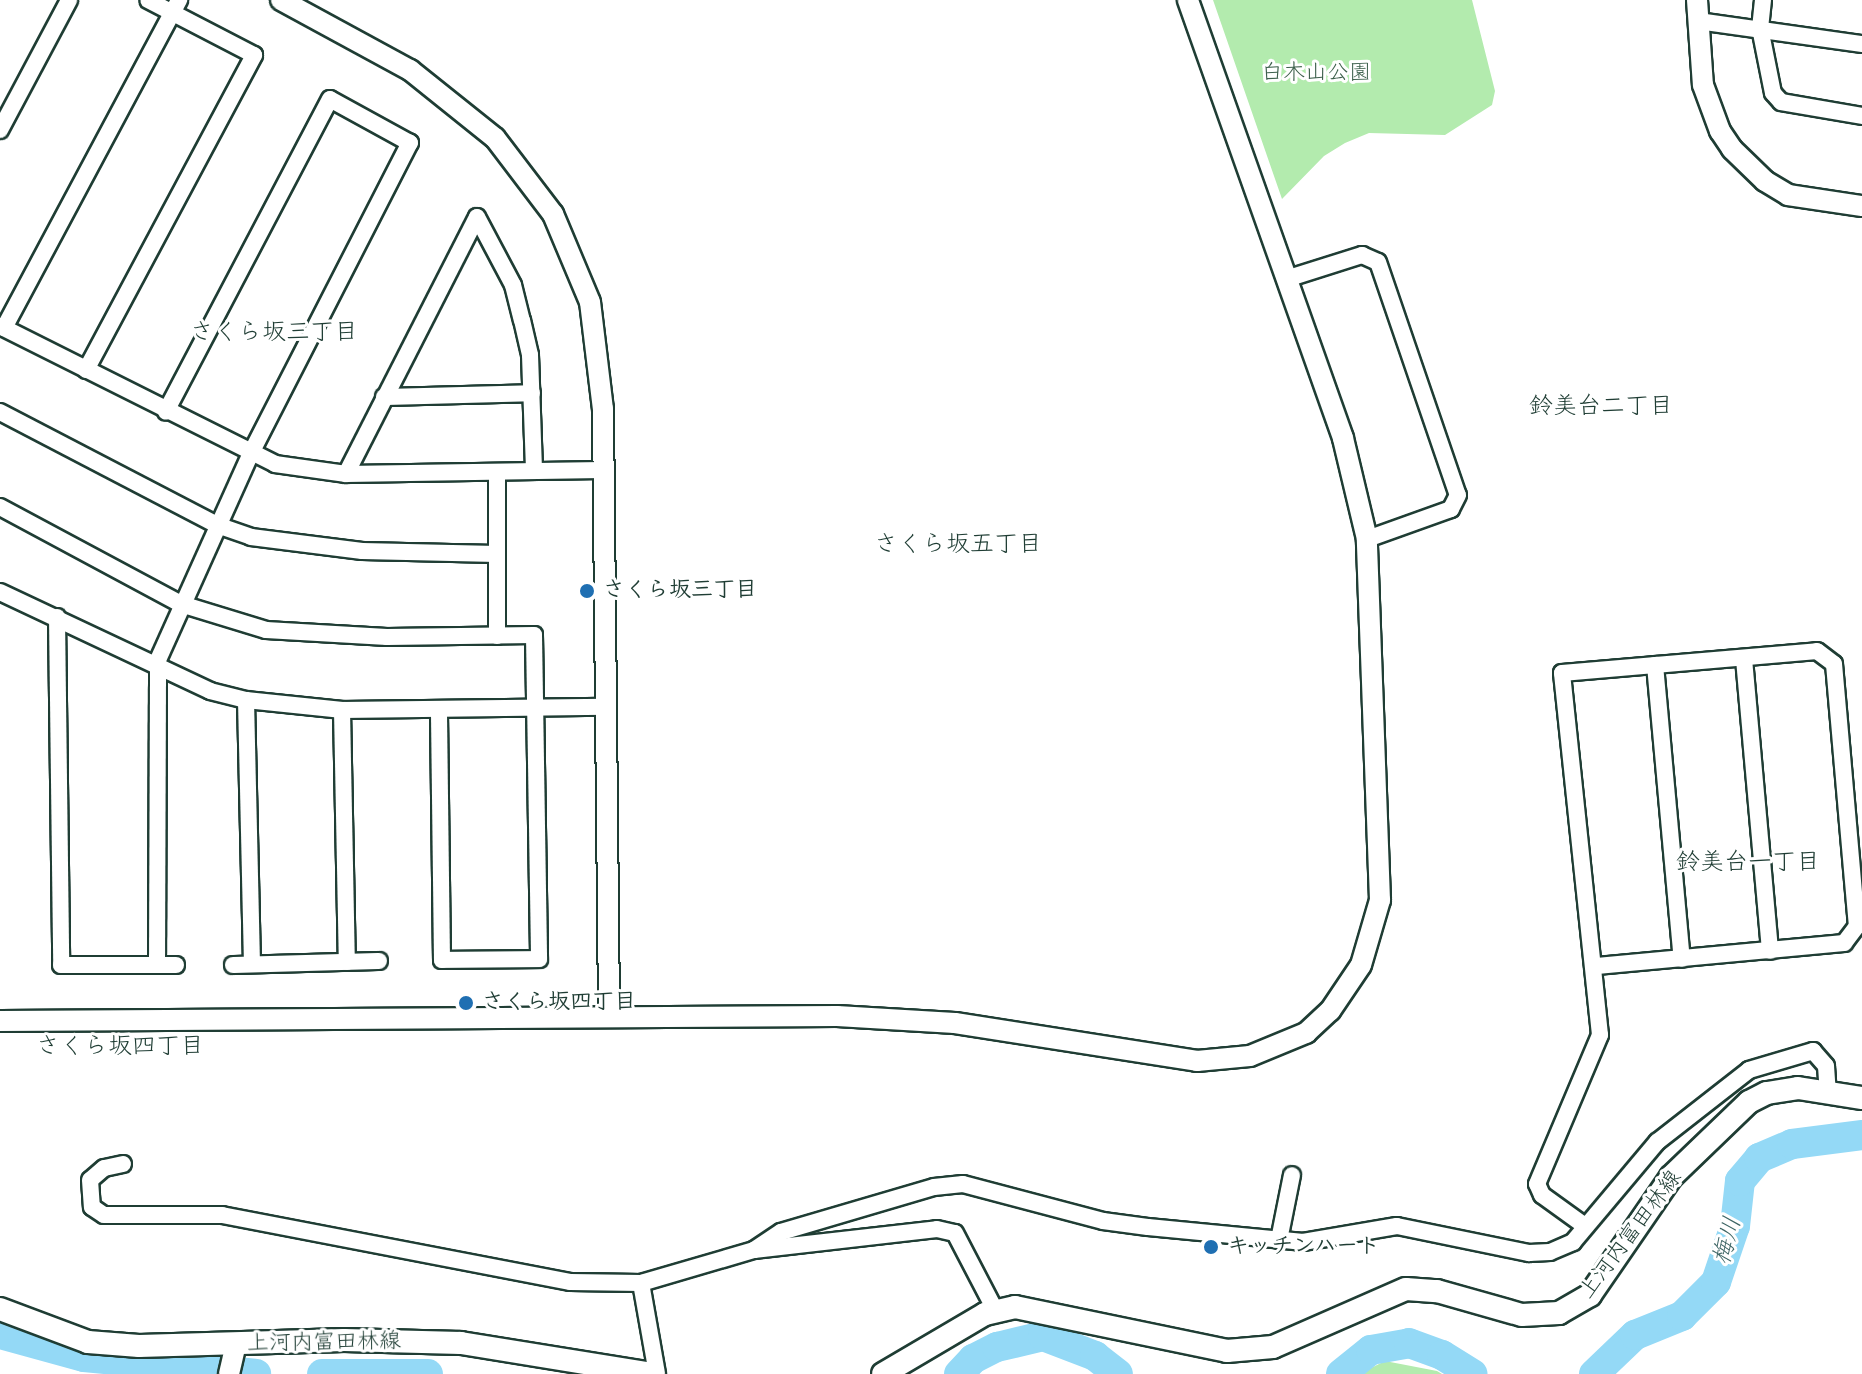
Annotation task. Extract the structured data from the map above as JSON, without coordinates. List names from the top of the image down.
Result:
{
  "streets": {
    "main road": ["上河内富田林線"]
  },
  "districts": [
    "さくら坂三丁目",
    "鈴美台二丁目",
    "さくら坂五丁目",
    "鈴美台一丁目",
    "さくら坂四丁目"
  ],
  "water": ["梅川"],
  "parks": ["白木山公園"],
  "places": ["さくら坂三丁目", "さくら坂四丁目", "キッチンハート"]
}
